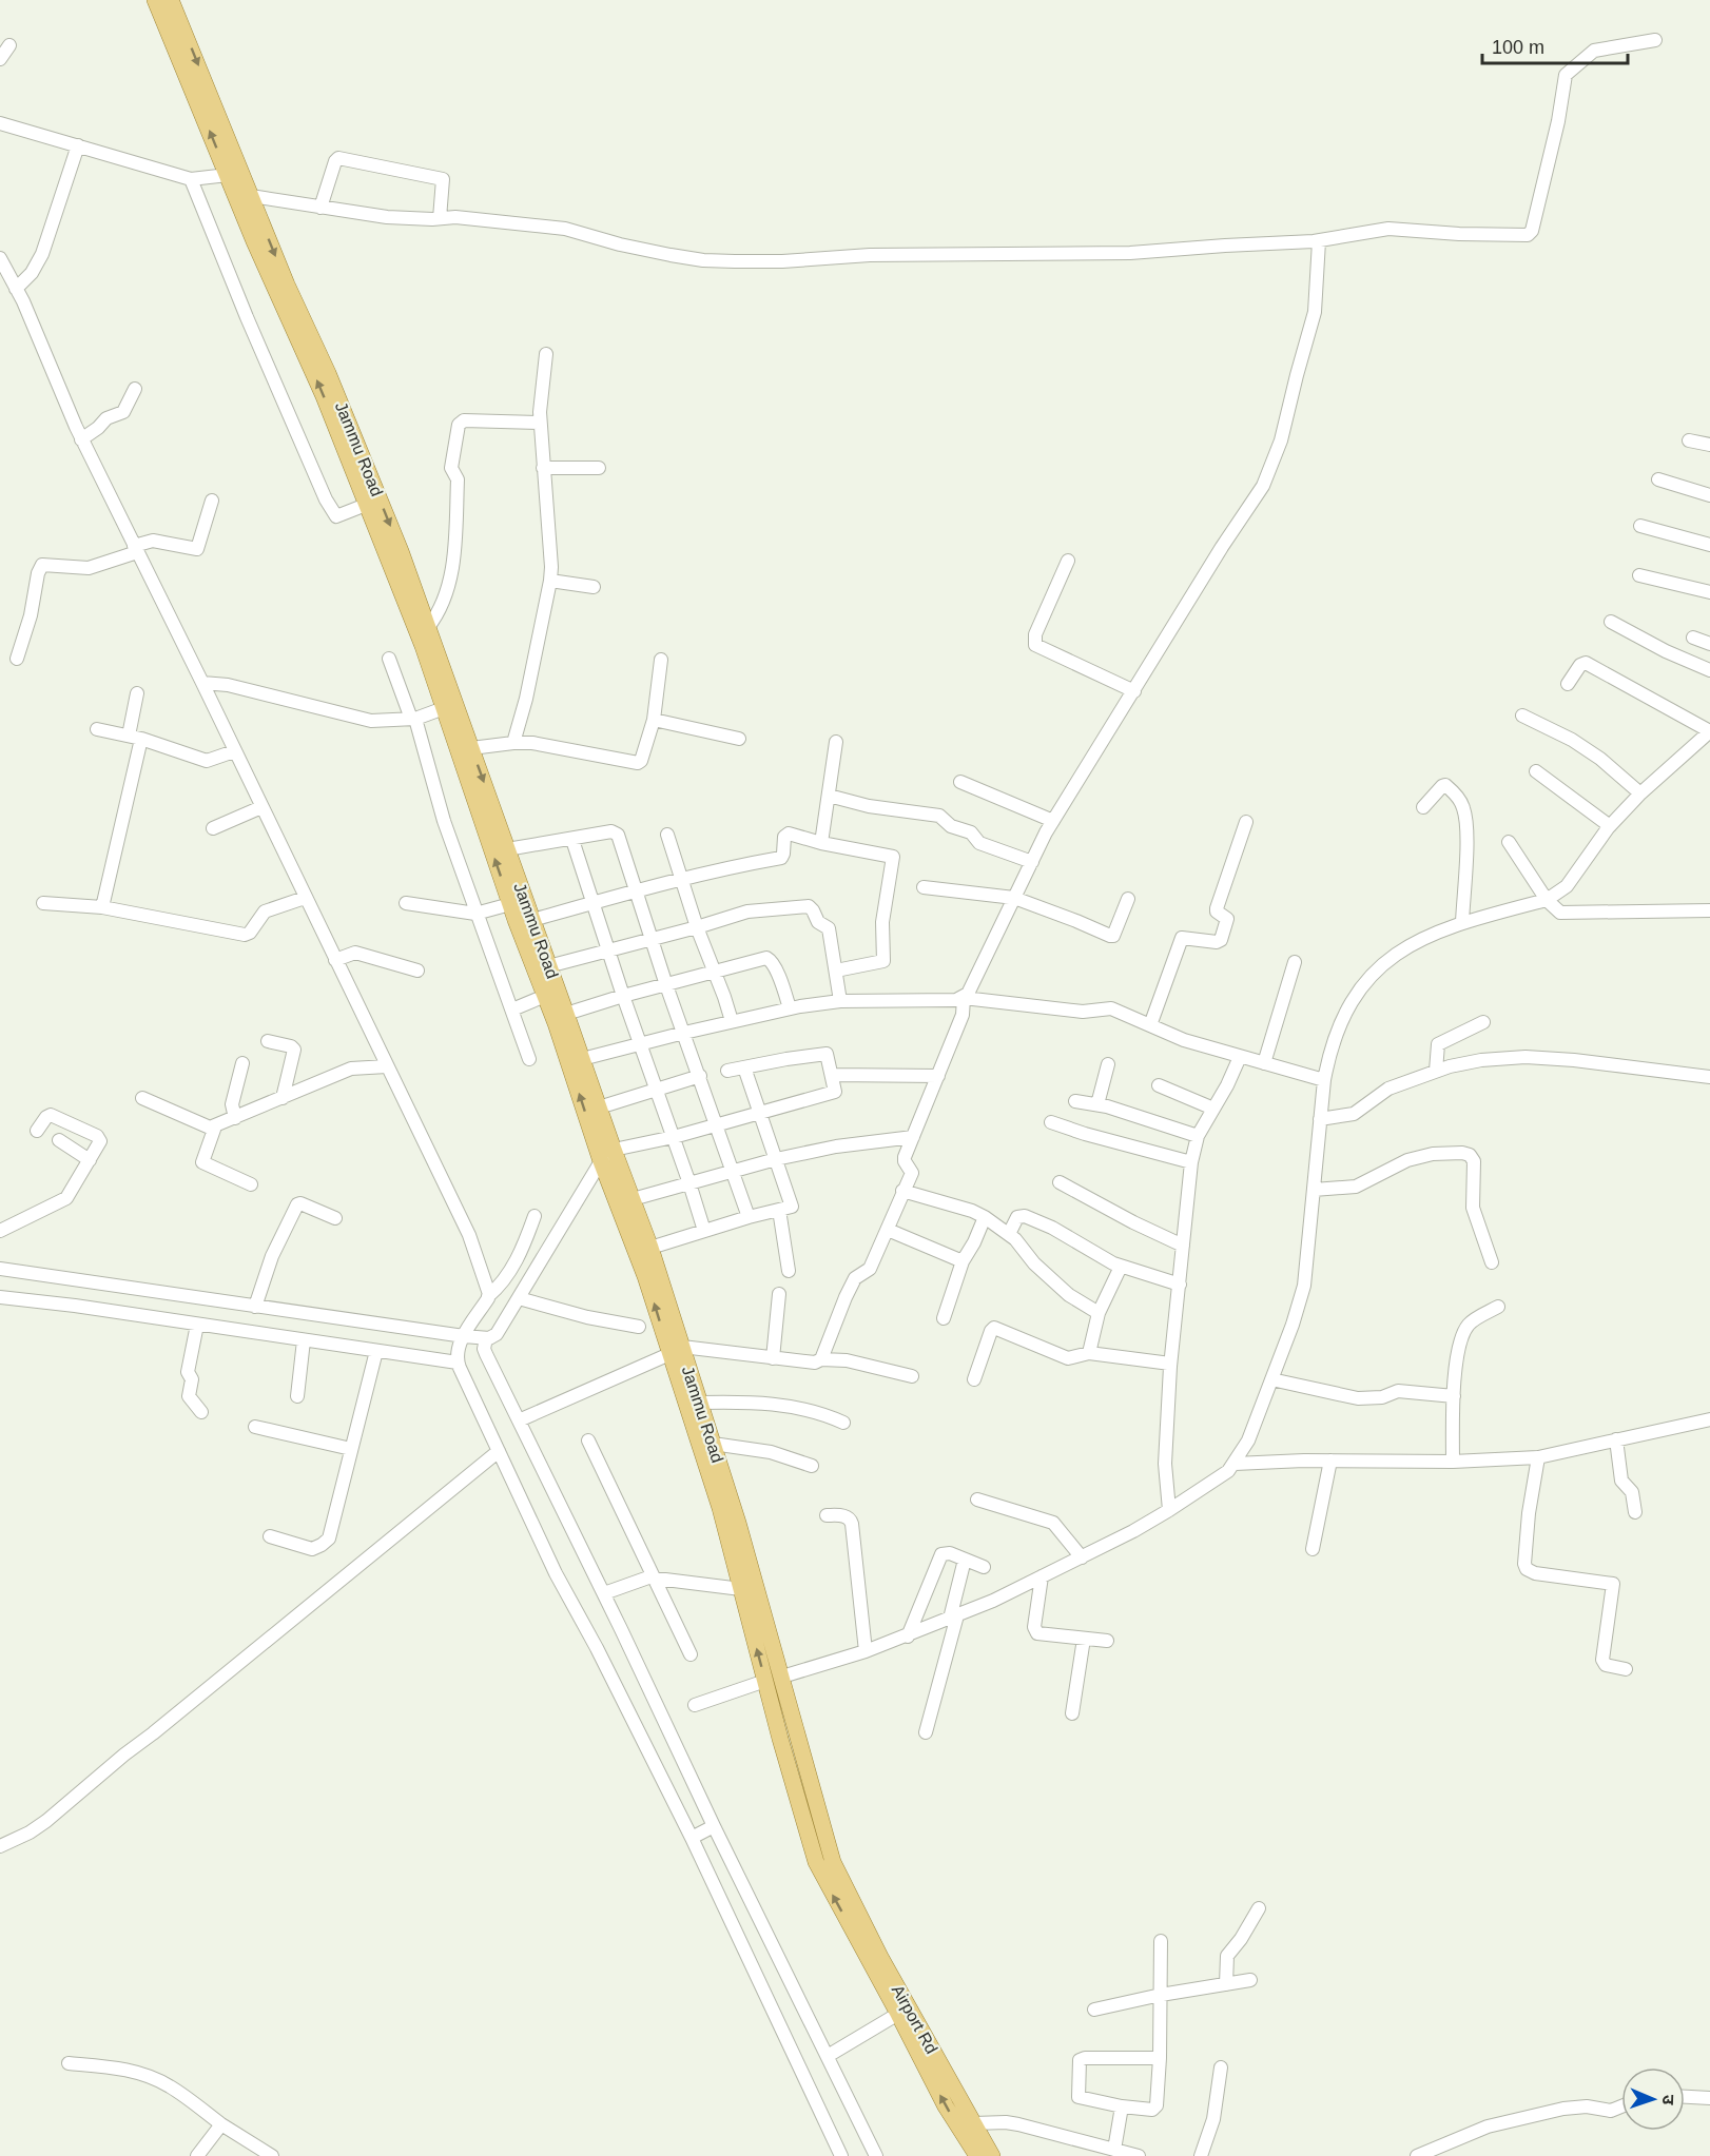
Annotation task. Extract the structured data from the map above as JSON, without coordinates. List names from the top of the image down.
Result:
{
  "streets": {
    "main road": ["Jammu Road", "Airport Rd"]
  },
  "crossings": [
    ["Jammu Road", "Airport Rd"]
  ],
  "scale_bar": "100 m",
  "north": "right"
}
